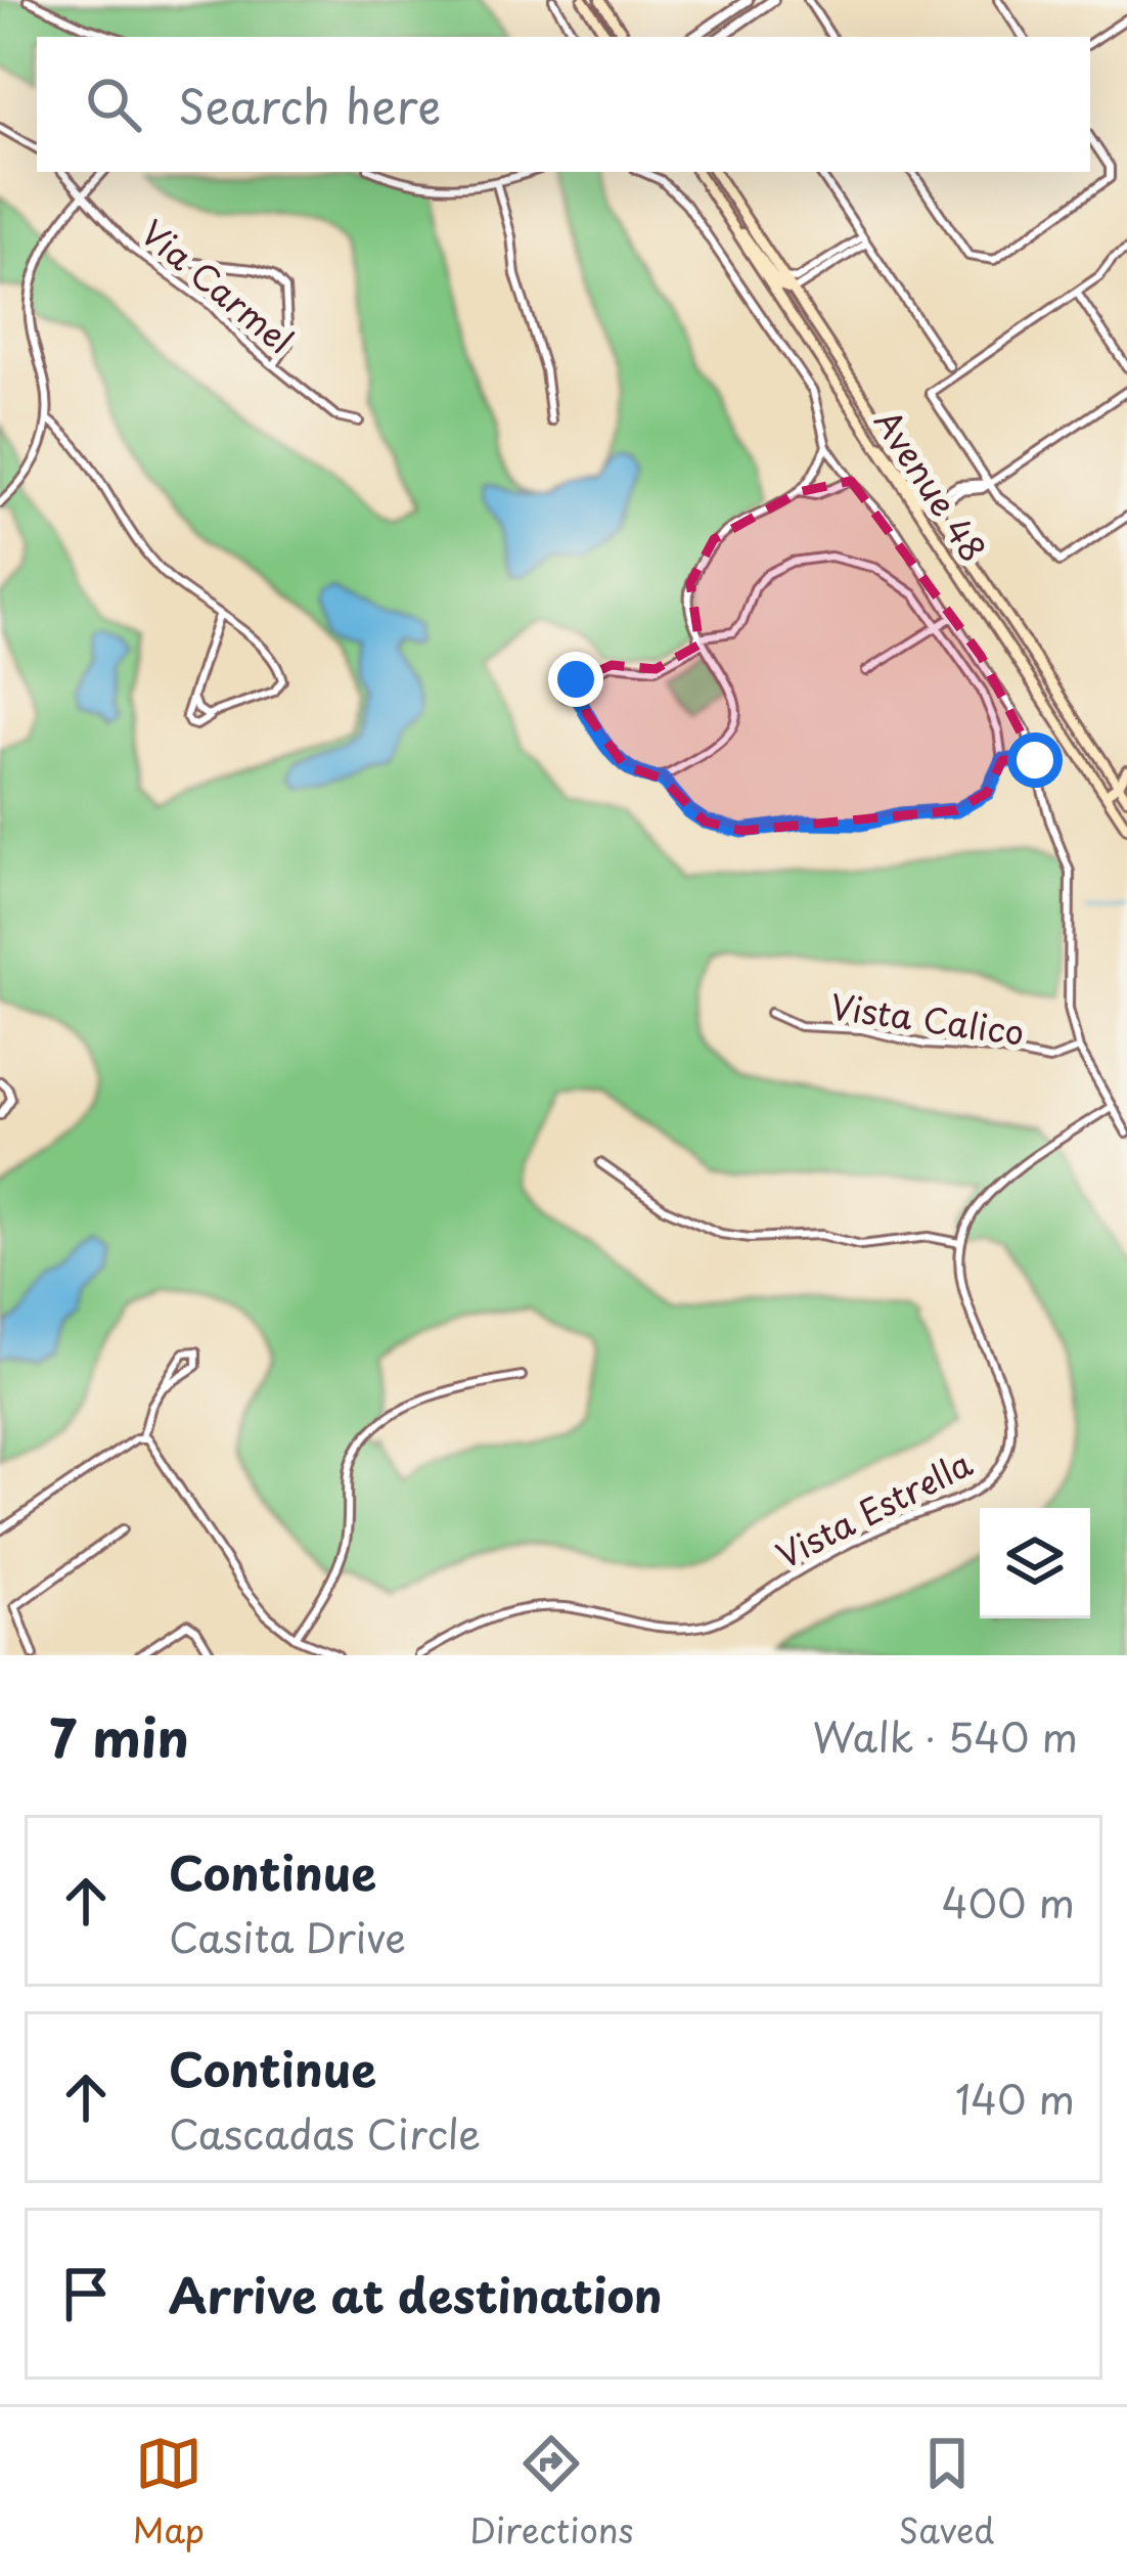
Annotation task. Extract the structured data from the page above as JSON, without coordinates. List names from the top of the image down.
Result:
{
  "streets": {
    "main road": ["Avenue 48"],
    "street": ["Via Carmel", "Vista Calico", "Vista Estrella"]
  },
  "page": {
    "search": "Search here",
    "heading": ["7 min", "Walk · 540 m"],
    "list": [
      ["Continue", "Casita Drive", "400 m"],
      ["Continue", "Cascadas Circle", "140 m"],
      "Arrive at destination"
    ],
    "nav": ["Map", "Directions", "Saved"]
  }
}
